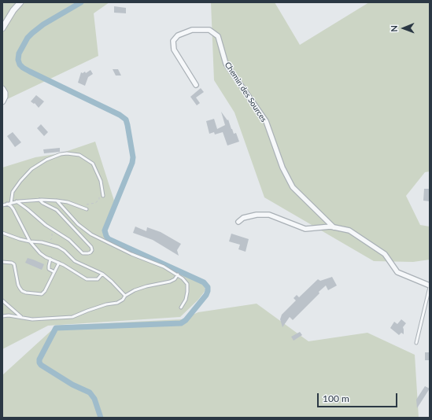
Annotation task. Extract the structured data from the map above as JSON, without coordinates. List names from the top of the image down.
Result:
{
  "streets": {
    "street": ["Chemin des Sources"]
  },
  "scale_bar": "100 m",
  "north": "left"
}
